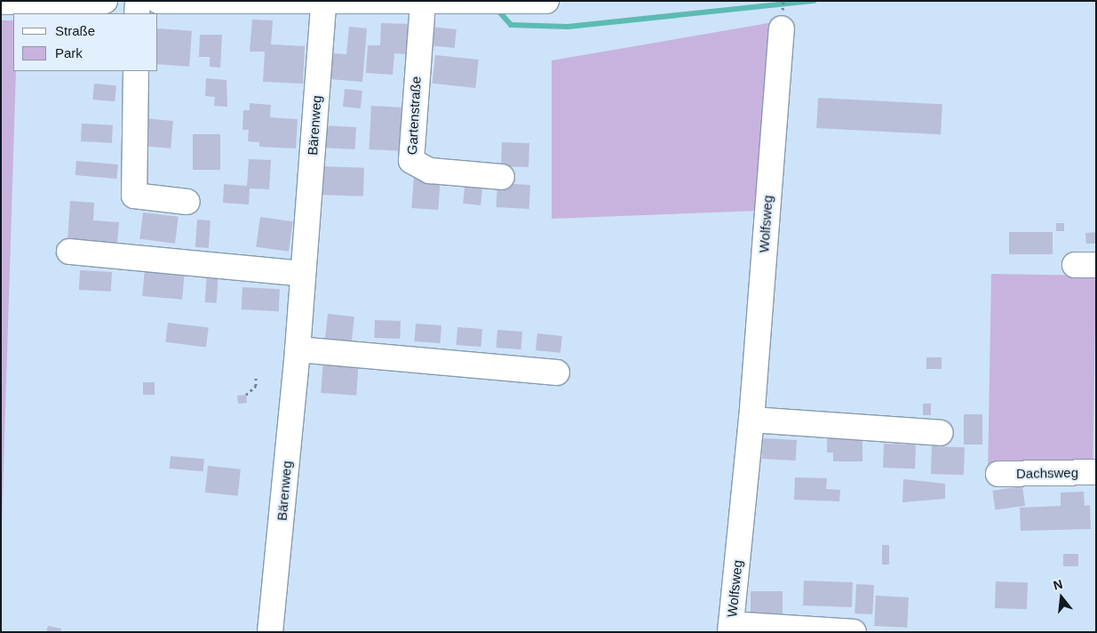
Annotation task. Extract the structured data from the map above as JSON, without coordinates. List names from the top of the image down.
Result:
{
  "streets": {
    "street": [
      "Gartenstraße",
      "Bärenweg",
      "Wolfsweg",
      "Dachsweg"
    ]
  },
  "legend": ["Straße", "Park"],
  "north": "top"
}
